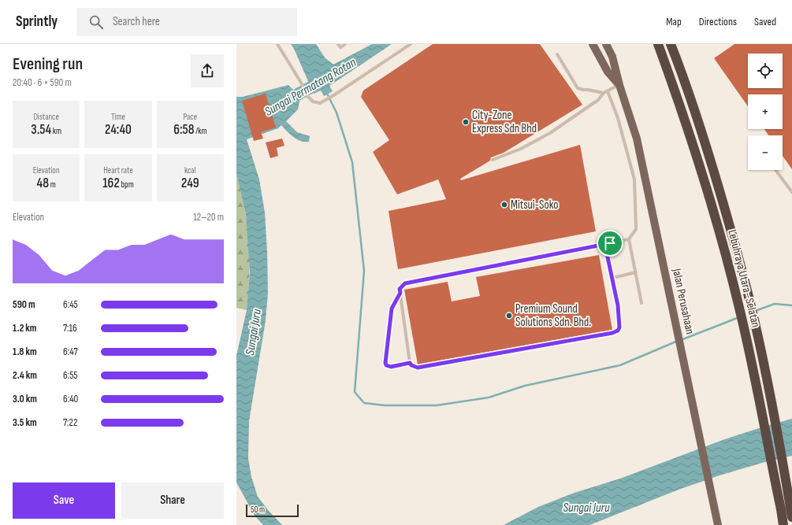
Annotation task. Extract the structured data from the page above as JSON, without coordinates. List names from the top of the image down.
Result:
{
  "streets": {
    "highway": ["Lebuhraya Utara–Selatan"],
    "main road": ["Jalan Perusahaan"]
  },
  "water": ["Sungai Permatang Rotan", "Sungai Juru"],
  "places": ["City-Zone Express Sdn Bhd", "Mitsui-Soko", "Premium Sound Solutions Sdn. Bhd."],
  "scale_bar": "50 m",
  "page": {
    "header": "Sprintly",
    "search": "Search here",
    "nav": ["Map", "Directions", "Saved"],
    "heading": ["Evening run", "20:40 · 6 × 590 m"],
    "map_buttons": ["+", "−"],
    "stats": [
      ["Distance", "3.54 km"],
      ["Time", "24:40"],
      ["Pace", "6:58 /km"],
      ["Elevation", "48 m"],
      ["Heart rate", "162 bpm"],
      ["kcal", "249"]
    ],
    "chart": ["Elevation", "12–20 m"],
    "list": [
      {
        "name": "590 m",
        "note": "6:45"
      },
      {
        "name": "1.2 km",
        "note": "7:16"
      },
      {
        "name": "1.8 km",
        "note": "6:47"
      },
      {
        "name": "2.4 km",
        "note": "6:55"
      },
      {
        "name": "3.0 km",
        "note": "6:40"
      },
      {
        "name": "3.5 km",
        "note": "7:22"
      }
    ],
    "buttons": ["Save", "Share"],
    "scale": "50 m"
  }
}
